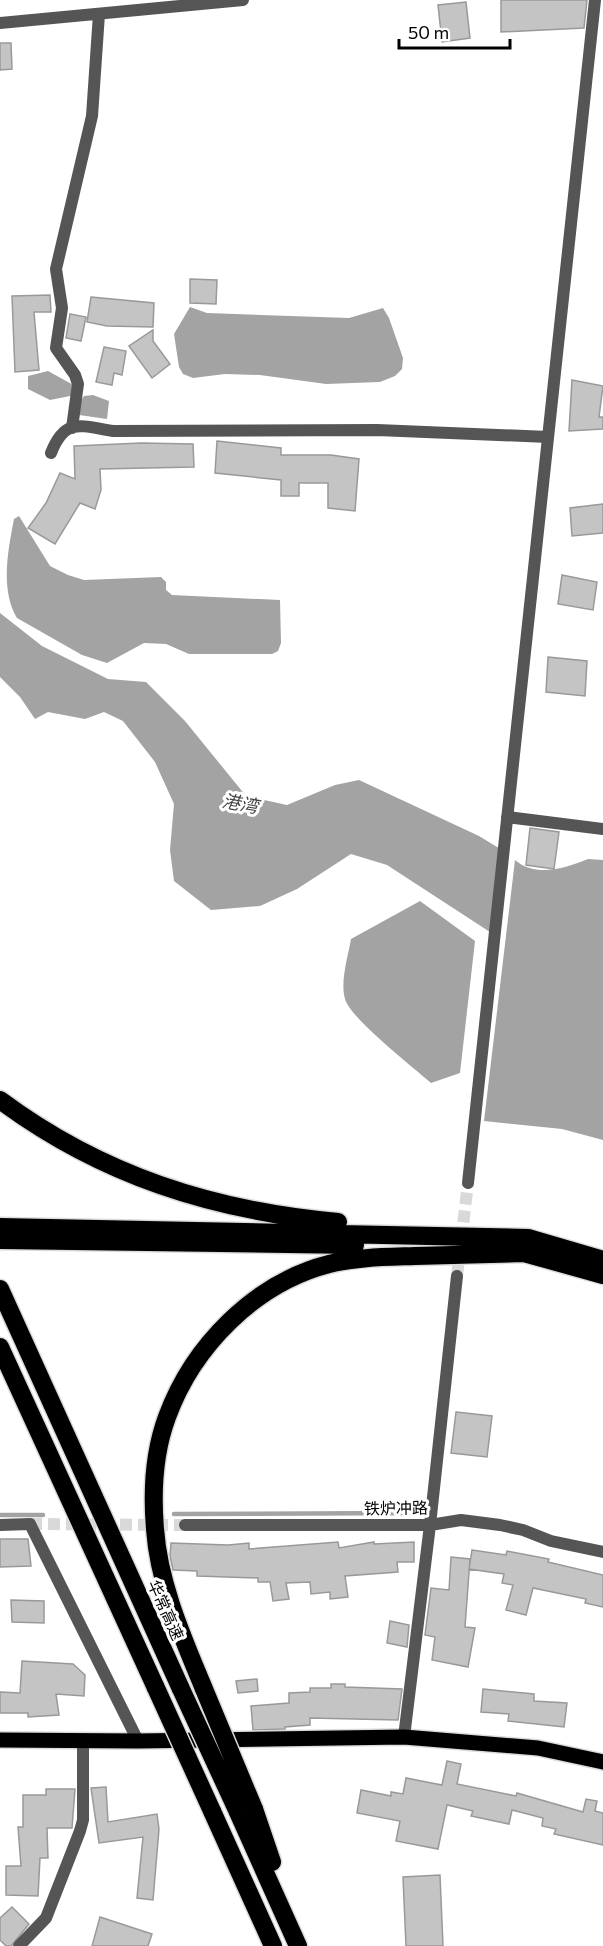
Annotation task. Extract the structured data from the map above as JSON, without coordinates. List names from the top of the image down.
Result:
{
  "streets": {
    "highway": ["华常高速"],
    "street": ["铁炉冲路"]
  },
  "water": ["港湾"],
  "scale_bar": "50 m"
}
